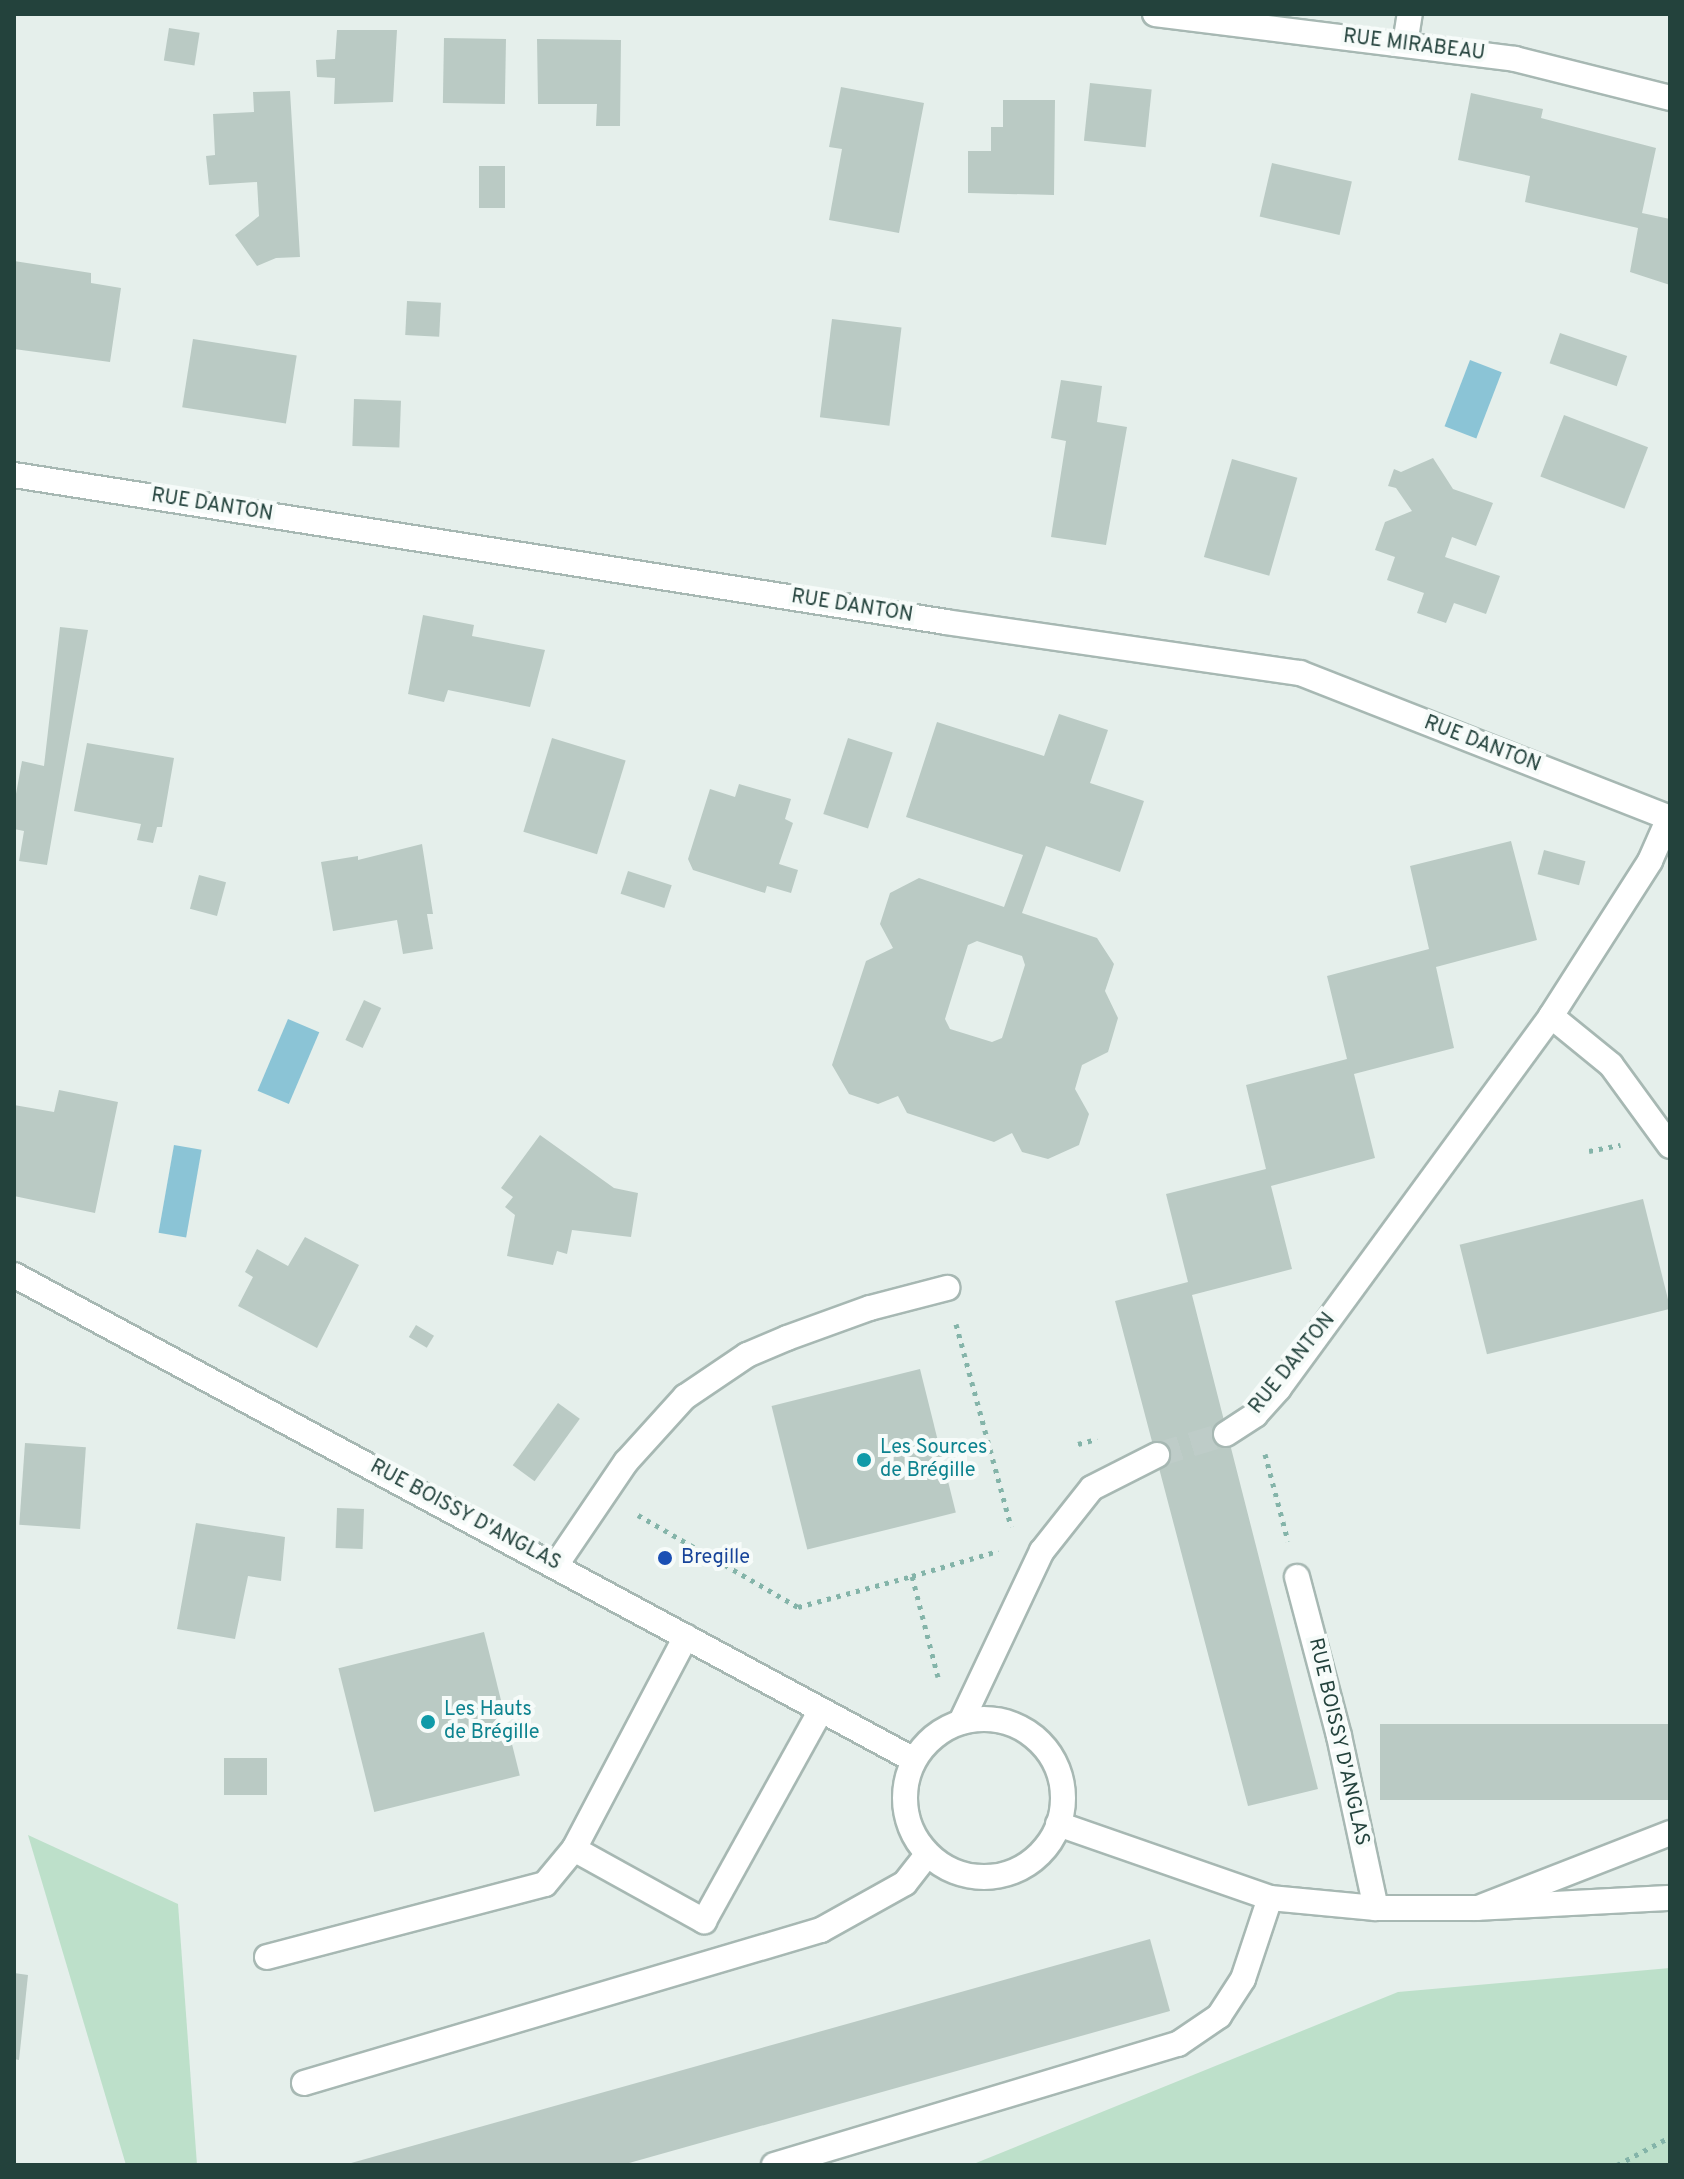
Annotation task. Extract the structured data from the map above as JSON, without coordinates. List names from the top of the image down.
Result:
{
  "streets": {
    "street": ["RUE MIRABEAU", "RUE DANTON", "RUE BOISSY D'ANGLAS"]
  },
  "places": ["Les Sources de Brégille", "Bregille", "Les Hauts de Brégille"]
}
